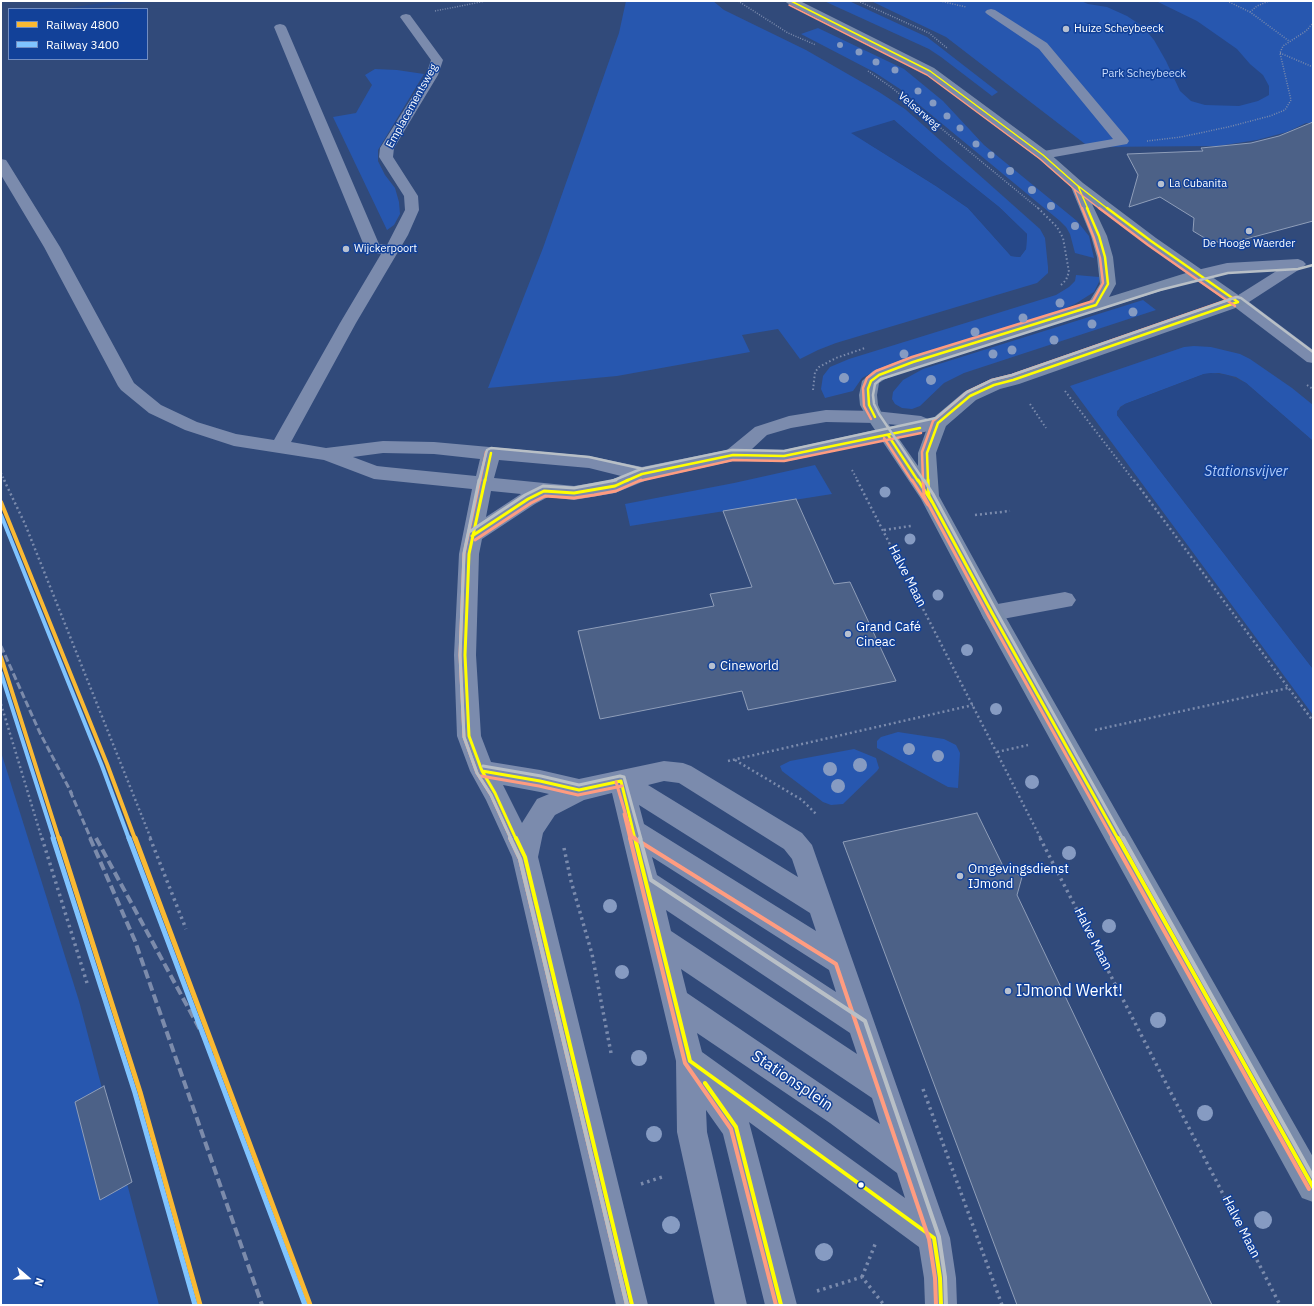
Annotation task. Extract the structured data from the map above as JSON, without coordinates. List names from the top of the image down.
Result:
{
  "streets": {
    "street": ["Emplacementsweg", "Stationsplein"],
    "path": ["Velserweg", "Halve Maan"]
  },
  "water": ["Stationsvijver"],
  "parks": ["Park Scheybeeck"],
  "places": [
    "Huize Scheybeeck",
    "La Cubanita",
    "De Hooge Waerder",
    "Wijckerpoort",
    "Grand Café Cineac",
    "Cineworld",
    "Omgevingsdienst IJmond",
    "IJmond Werkt!"
  ],
  "lines": ["rail line 4800", "rail line 3400"],
  "legend": ["Railway 4800", "Railway 3400"],
  "north": "right"
}
